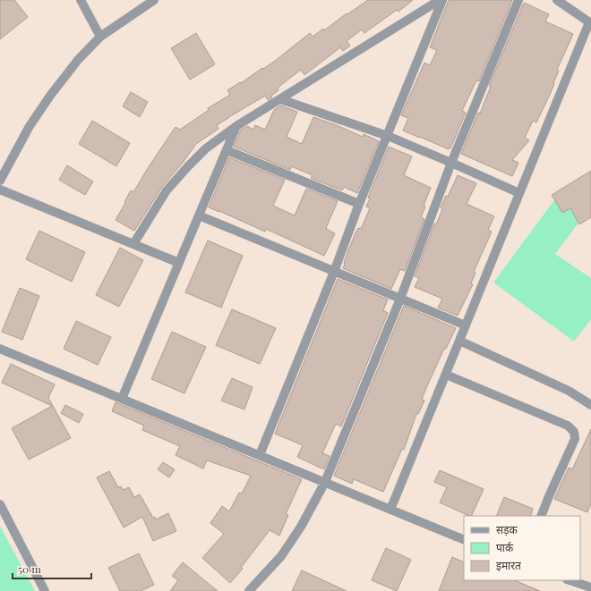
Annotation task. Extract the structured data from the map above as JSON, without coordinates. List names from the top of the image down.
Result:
{
  "legend": ["सड़क", "पार्क", "इमारत"],
  "scale_bar": "50 m"
}
